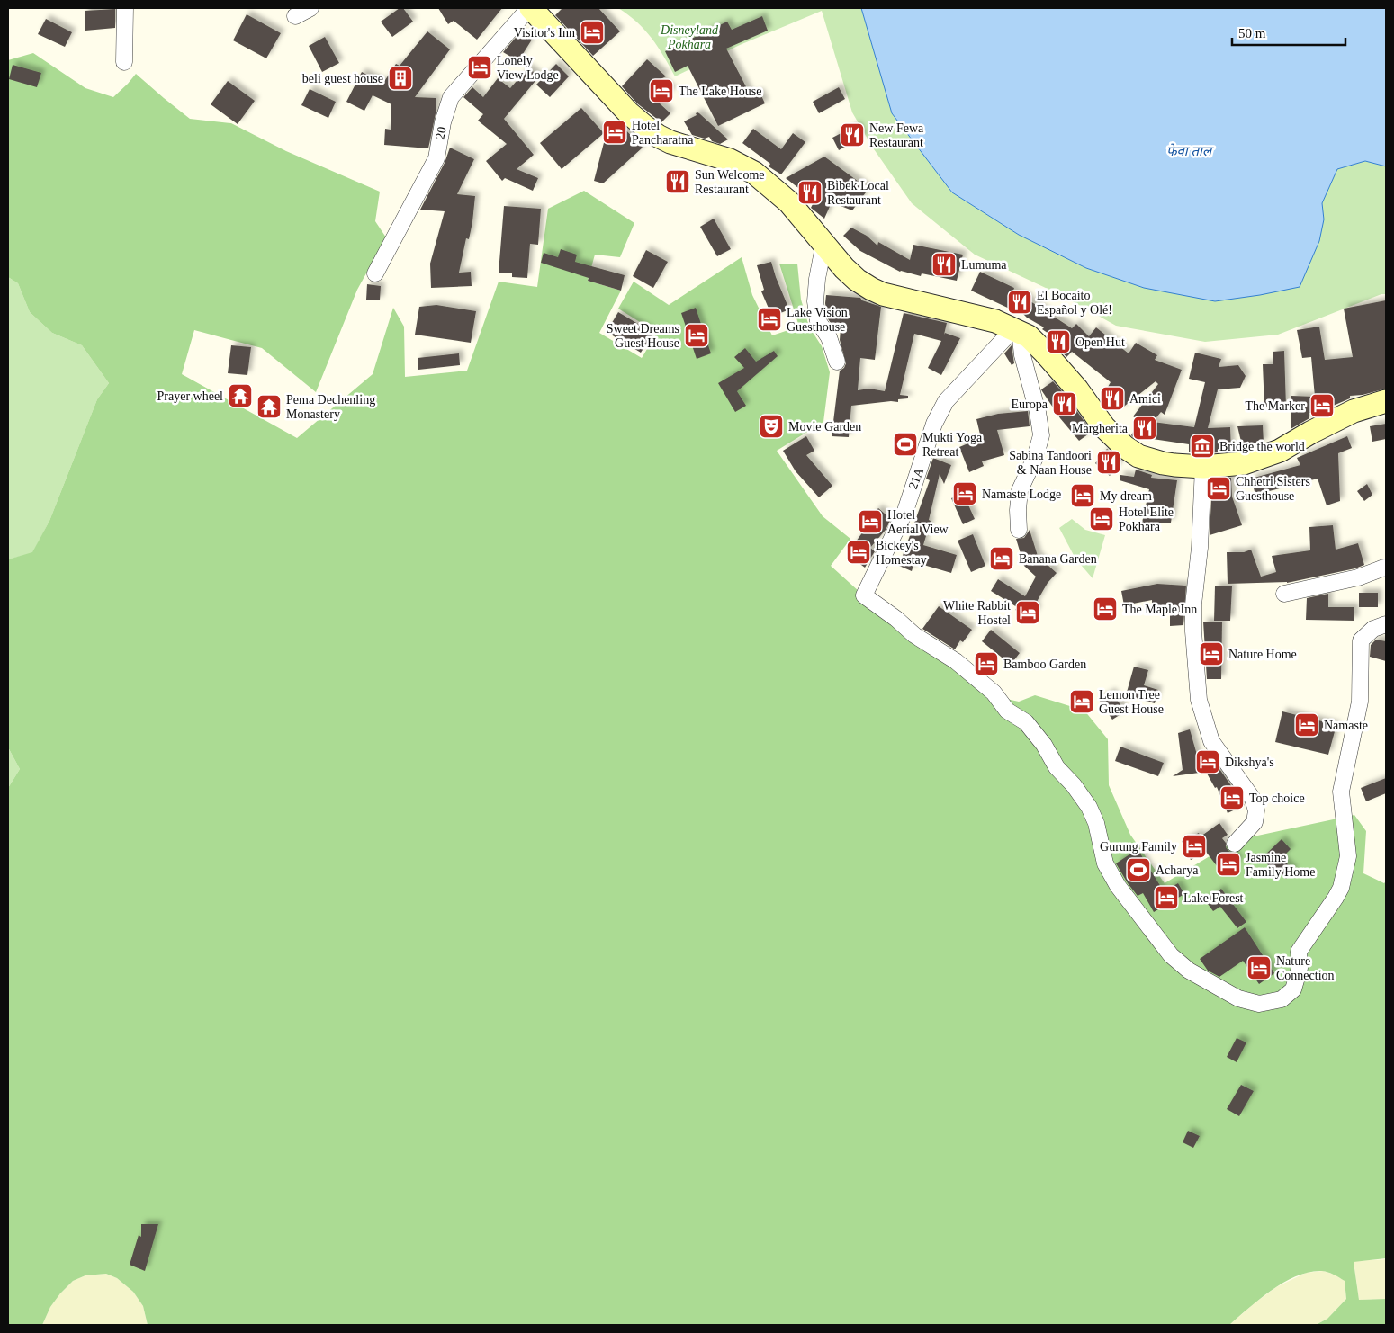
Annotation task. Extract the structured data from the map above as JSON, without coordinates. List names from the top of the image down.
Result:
{
  "streets": {
    "street": ["20", "21A"]
  },
  "water": ["फेवा ताल"],
  "parks": ["Disneyland Pokhara"],
  "places": {
    "hotel": [
      "Visitor's Inn",
      "Lonely View Lodge",
      "The Lake House",
      "Hotel Pancharatna",
      "Lake Vision Guesthouse",
      "Sweet Dreams Guest House",
      "The Marker",
      "Chhetri Sisters Guesthouse",
      "Namaste Lodge",
      "My dream",
      "Hotel Elite Pokhara",
      "Hotel Aerial View",
      "Bickey's Homestay",
      "Banana Garden",
      "The Maple Inn",
      "White Rabbit Hostel",
      "Nature Home",
      "Bamboo Garden",
      "Lemon Tree Guest House",
      "Namaste",
      "Dikshya's",
      "Top choice",
      "Gurung Family",
      "Jasmine Family Home",
      "Lake Forest",
      "Nature Connection"
    ],
    "building": ["beli guest house"],
    "restaurant": [
      "New Fewa Restaurant",
      "Sun Welcome Restaurant",
      "Bibek Local Restaurant",
      "Lumuma",
      "El Bocaíto Español y Olé!",
      "Open Hut",
      "Amici",
      "Europa",
      "Margherita",
      "Sabina Tandoori & Naan House"
    ],
    "temple": ["Prayer wheel", "Pema Dechenling Monastery"],
    "theatre": ["Movie Garden"],
    "sports": ["Mukti Yoga Retreat", "Acharya"],
    "museum": ["Bridge the world"]
  },
  "scale_bar": "50 m"
}
